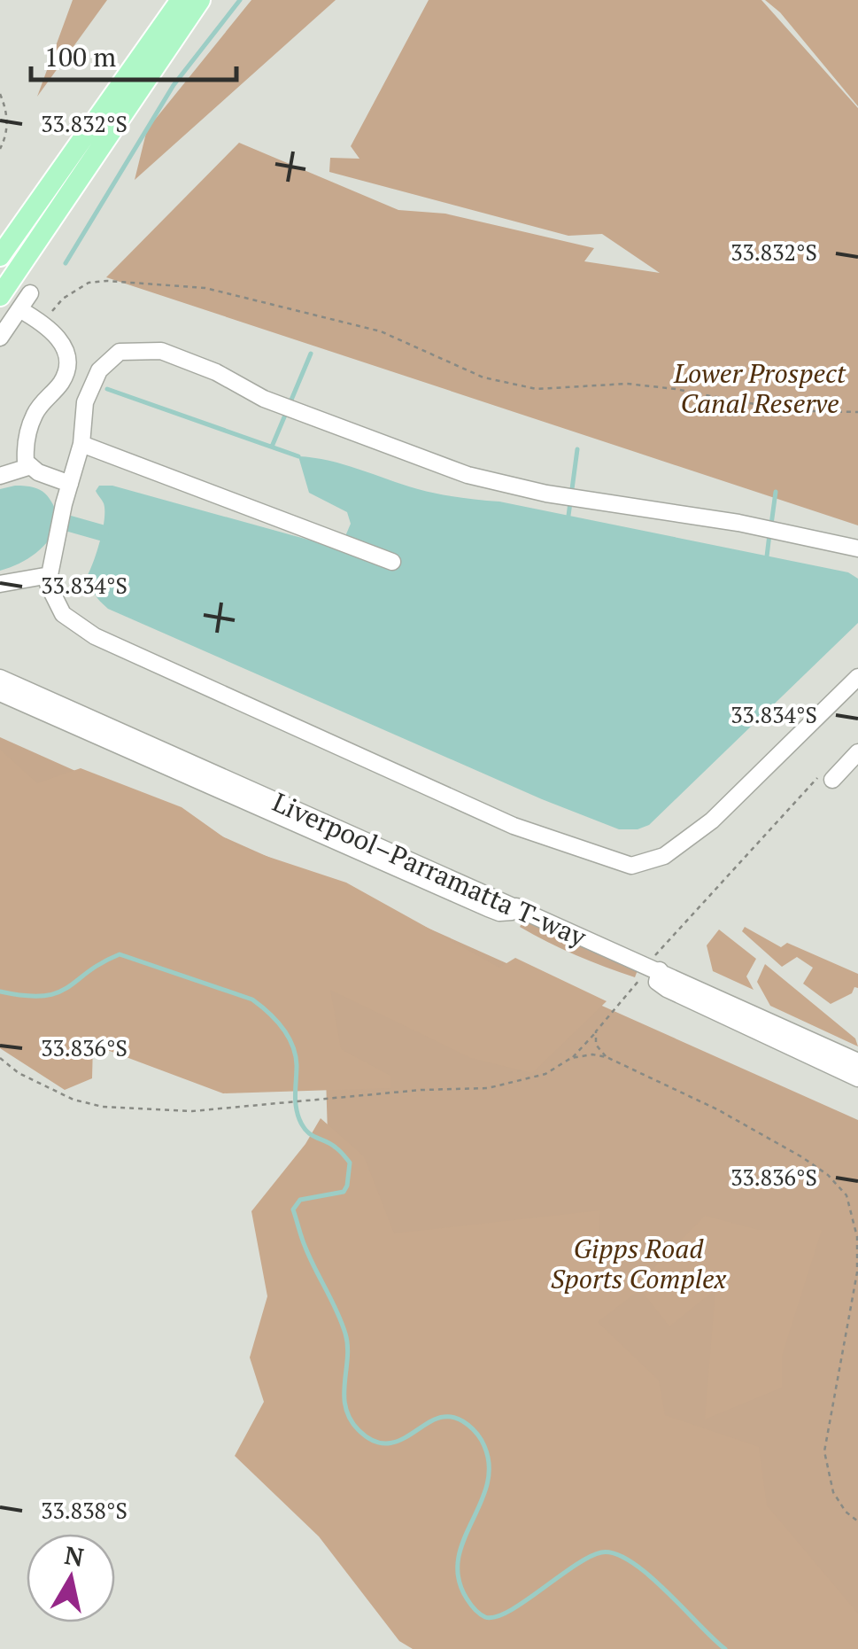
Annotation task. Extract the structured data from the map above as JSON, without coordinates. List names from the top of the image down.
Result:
{
  "streets": {
    "street": ["Liverpool–Parramatta T-way"]
  },
  "parks": ["Lower Prospect Canal Reserve", "Gipps Road Sports Complex"],
  "scale_bar": "100 m",
  "north": "top",
  "coordinates": [
    "33.832°S",
    "33.834°S",
    "33.836°S",
    "33.838°S"
  ]
}
